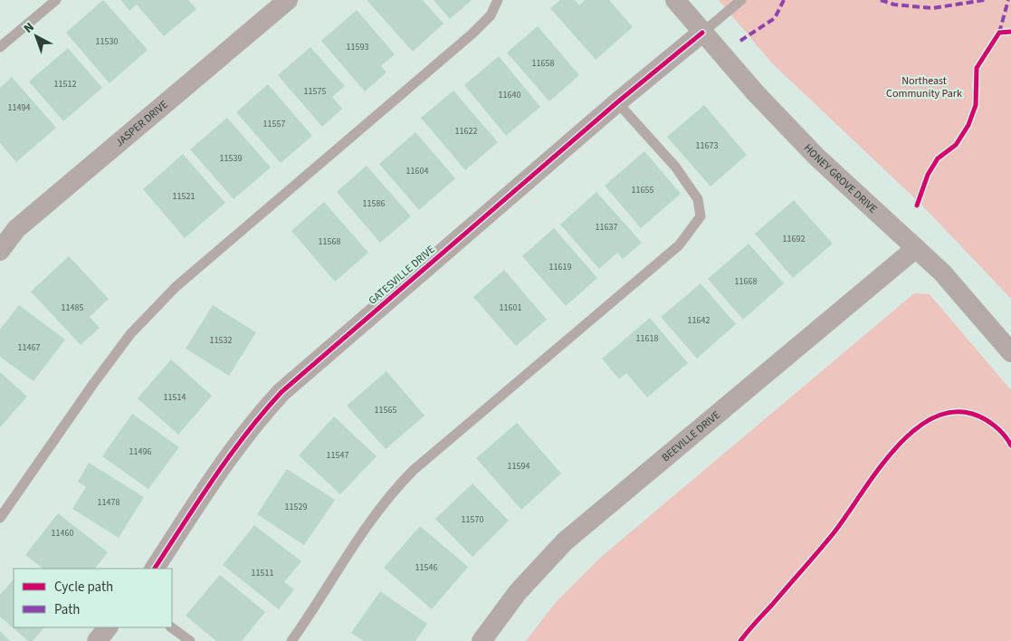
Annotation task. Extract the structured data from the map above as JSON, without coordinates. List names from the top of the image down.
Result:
{
  "streets": {
    "street": [
      "JASPER DRIVE",
      "HONEY GROVE DRIVE",
      "GATESVILLE DRIVE",
      "BEEVILLE DRIVE"
    ]
  },
  "crossings": [
    ["HONEY GROVE DRIVE", "GATESVILLE DRIVE"],
    ["HONEY GROVE DRIVE", "BEEVILLE DRIVE"]
  ],
  "parks": ["Northeast Community Park"],
  "house_numbers": [
    "11530",
    "11593",
    "11658",
    "11512",
    "11575",
    "11640",
    "11494",
    "11557",
    "11622",
    "11673",
    "11539",
    "11604",
    "11655",
    "11521",
    "11586",
    "11637",
    "11692",
    "11568",
    "11619",
    "11668",
    "11485",
    "11601",
    "11642",
    "11618",
    "11532",
    "11467",
    "11514",
    "11565",
    "11496",
    "11547",
    "11594",
    "11478",
    "11529",
    "11570",
    "11460",
    "11546",
    "11511"
  ],
  "legend": ["Cycle path", "Path"],
  "north": "top left"
}
